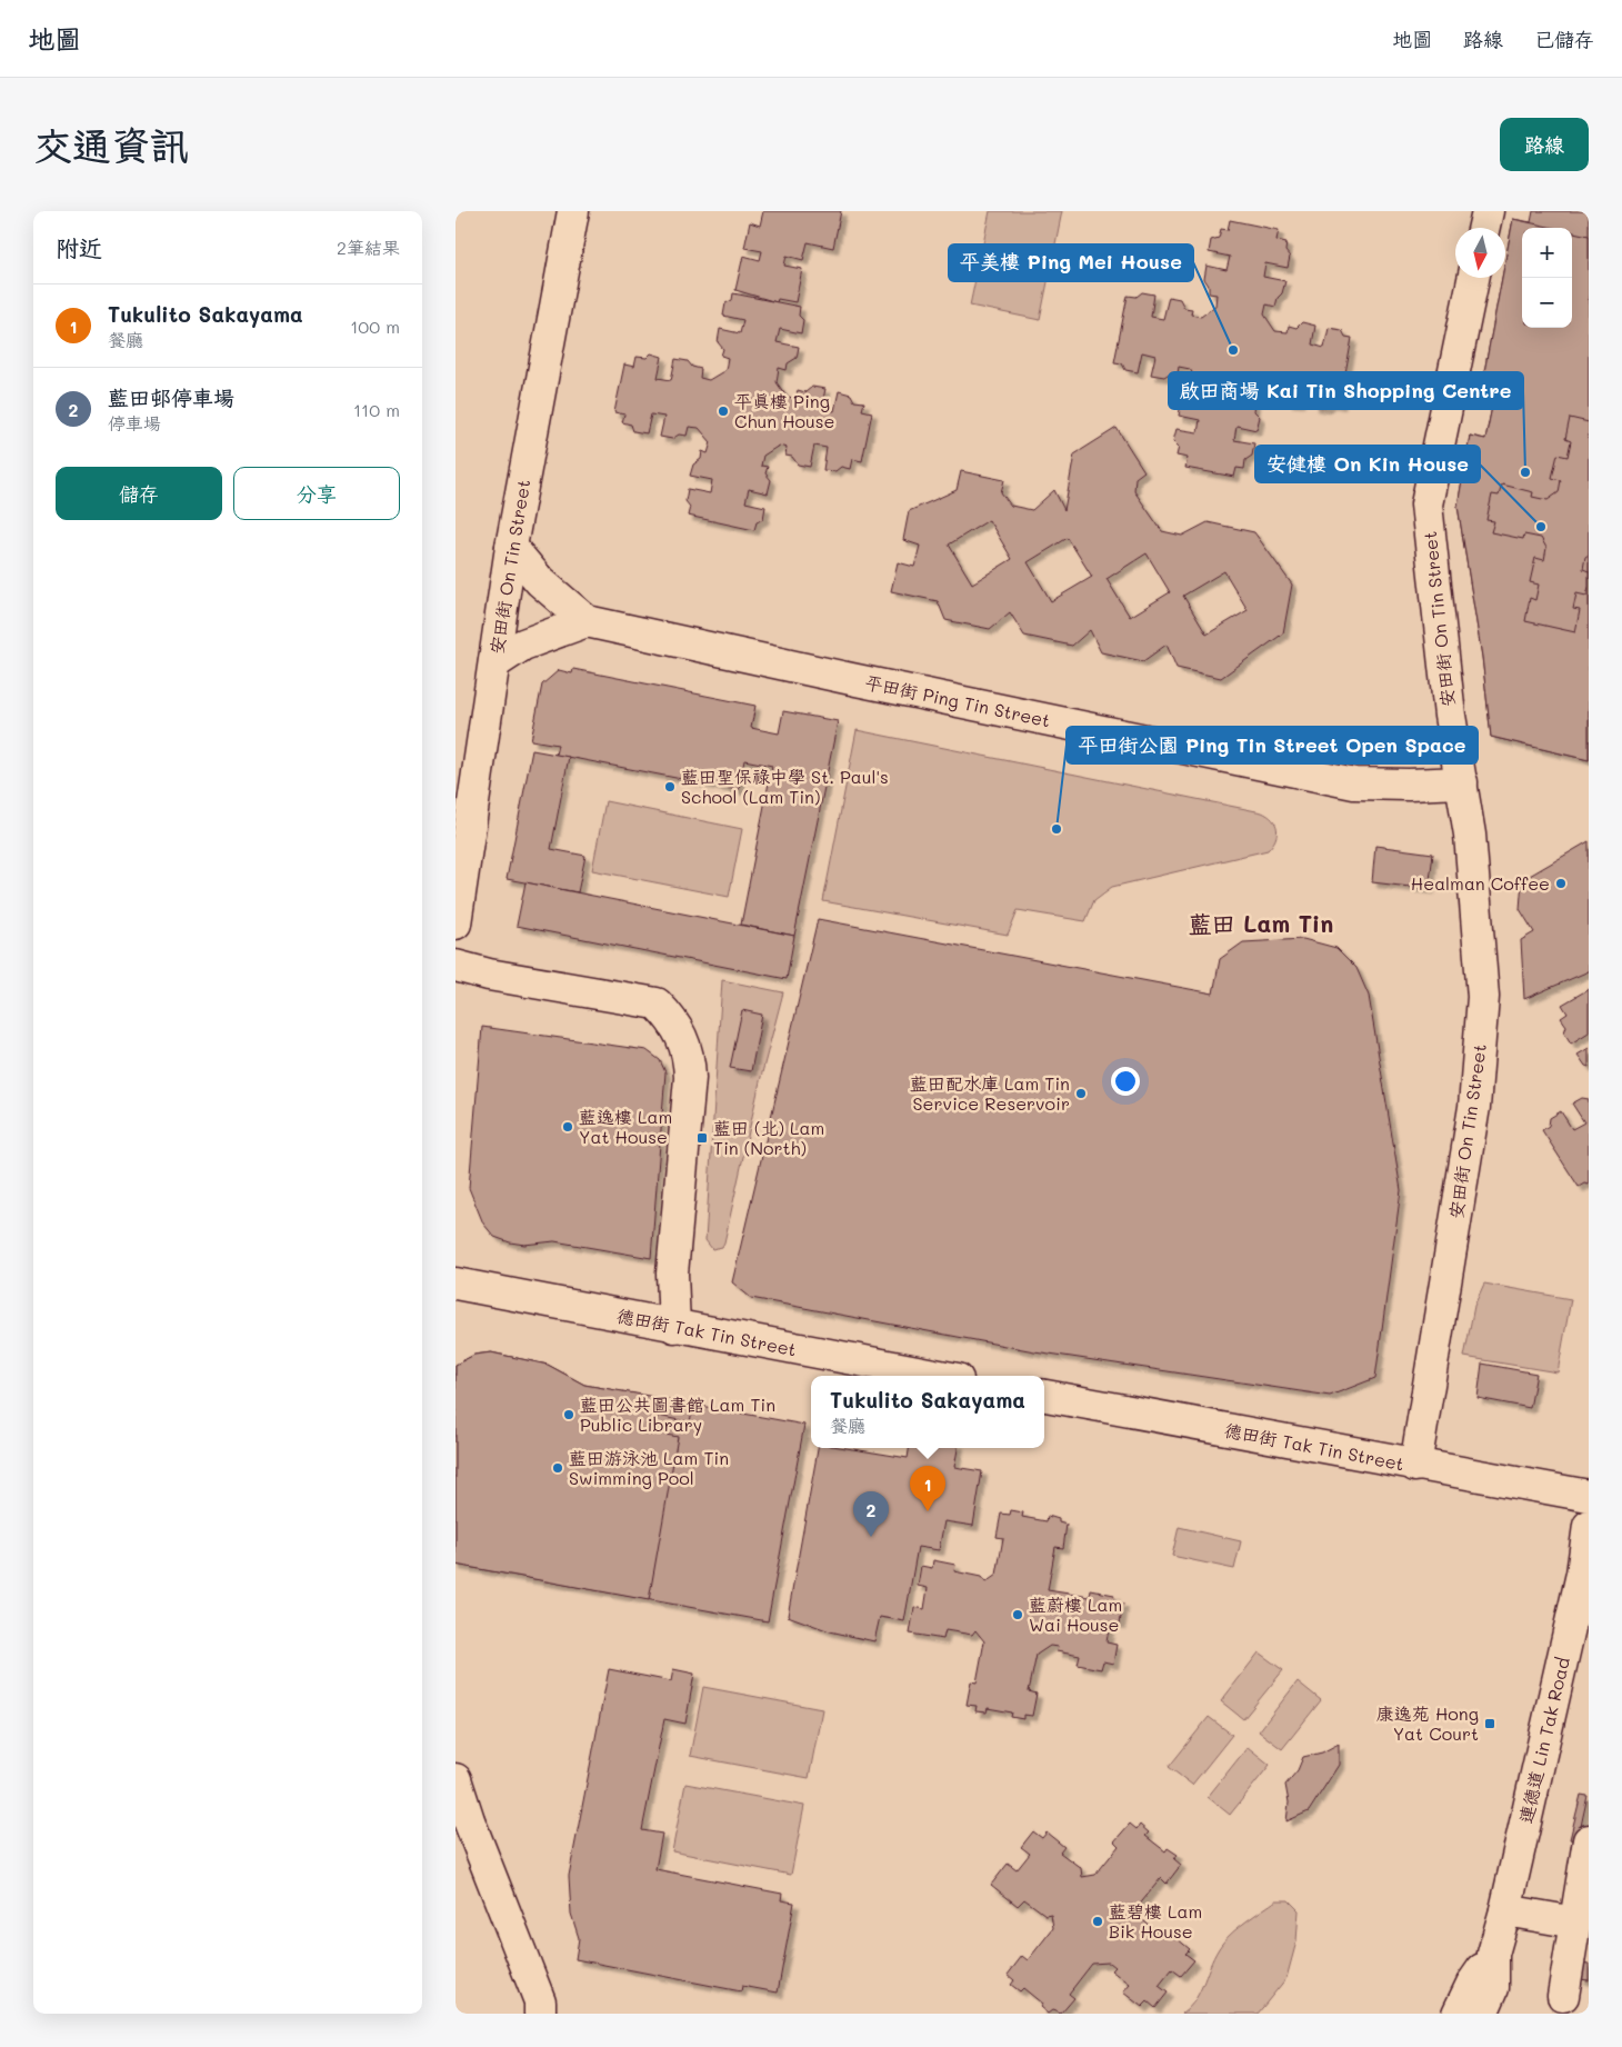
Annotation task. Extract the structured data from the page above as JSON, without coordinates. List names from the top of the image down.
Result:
{
  "streets": {
    "street": [
      "安田街 On Tin Street",
      "平田街 Ping Tin Street",
      "德田街 Tak Tin Street",
      "連德道 Lin Tak Road"
    ]
  },
  "crossings": [
    ["安田街 On Tin Street", "平田街 Ping Tin Street"],
    ["安田街 On Tin Street", "德田街 Tak Tin Street"]
  ],
  "districts": ["藍田 Lam Tin"],
  "places": {
    "other": [
      "平美樓 Ping Mei House",
      "平真樓 Ping Chun House",
      "啟田商場 Kai Tin Shopping Centre",
      "安健樓 On Kin House",
      "藍田聖保祿中學 St. Paul's School (Lam Tin)",
      "平田街公園 Ping Tin Street Open Space",
      "Healman Coffee",
      "藍田配水庫 Lam Tin Service Reservoir",
      "藍逸樓 Lam Yat House",
      "藍田公共圖書館 Lam Tin Public Library",
      "藍田游泳池 Lam Tin Swimming Pool",
      "藍蔚樓 Lam Wai House",
      "藍碧樓 Lam Bik House"
    ],
    "transit": ["藍田 (北) Lam Tin (North)", "康逸苑 Hong Yat Court"]
  },
  "north": "bottom",
  "page": {
    "header": "地圖",
    "nav": ["地圖", "路線", "已儲存"],
    "buttons": [
      "路線",
      ["儲存", "分享"]
    ],
    "title": "交通資訊",
    "heading": ["附近", "2筆結果"],
    "map_buttons": ["+", "−"],
    "list": [
      {
        "mark": "1",
        "name": "Tukulito Sakayama",
        "note": "餐廳",
        "value": "100 m"
      },
      {
        "mark": "2",
        "name": "藍田邨停車場",
        "note": "停車場",
        "value": "110 m"
      }
    ],
    "popup": ["Tukulito Sakayama", "餐廳"],
    "pins": ["1", "2"]
  }
}
